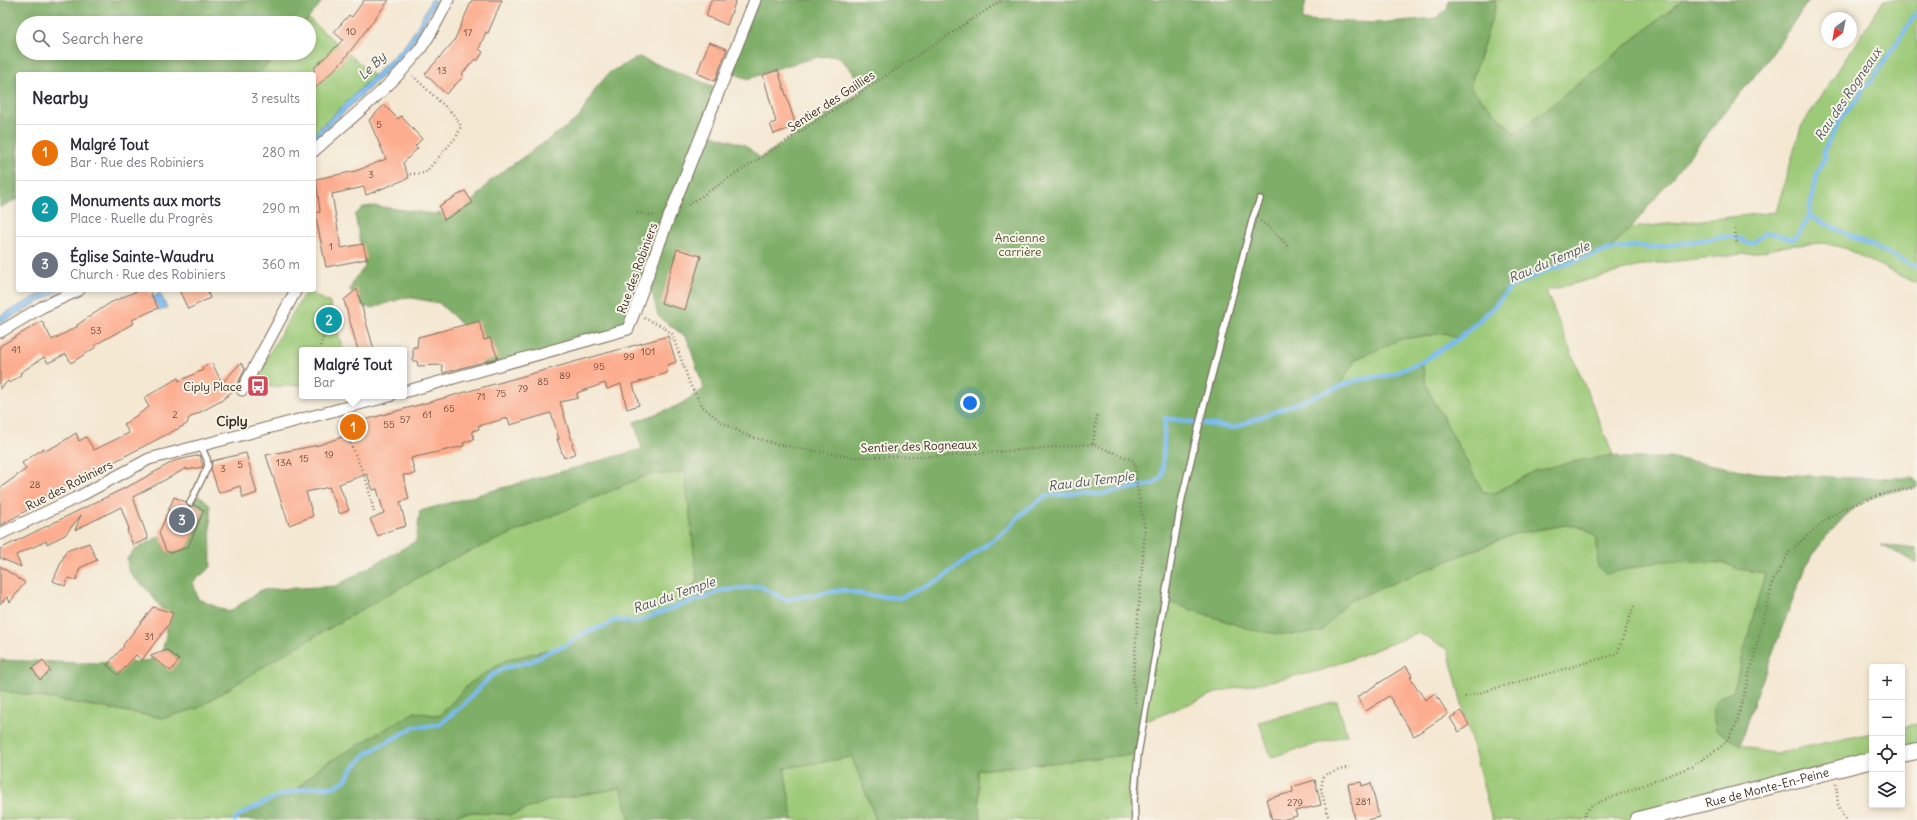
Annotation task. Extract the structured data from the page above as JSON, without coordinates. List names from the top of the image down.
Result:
{
  "streets": {
    "main road": ["Rue de Monte-En-Peine"],
    "street": ["Rue des Robiniers"],
    "path": ["Sentier des Gaillies", "Sentier des Rogneaux"]
  },
  "crossings": [
    ["Sentier des Gaillies", "Rue des Robiniers"],
    ["Rue des Robiniers", "Sentier des Rogneaux"]
  ],
  "districts": ["Ciply"],
  "water": ["Le By", "Rau des Rogneaux", "Rau du Temple"],
  "parks": ["Ancienne carrière"],
  "places": {
    "bus stop": ["Ciply Place"]
  },
  "house_numbers": [
    "10",
    "17",
    "13",
    "5",
    "3",
    "1",
    "53",
    "41",
    "101",
    "99",
    "95",
    "89",
    "85",
    "79",
    "75",
    "71",
    "65",
    "2",
    "61",
    "57",
    "55",
    "19",
    "15",
    "13A",
    "5",
    "3",
    "28",
    "31",
    "281",
    "279"
  ],
  "north": "bottom left",
  "page": {
    "search": "Search here",
    "heading": ["Nearby", "3 results"],
    "list": [
      {
        "mark": "1",
        "name": "Malgré Tout",
        "note": "Bar · Rue des Robiniers",
        "value": "280 m"
      },
      {
        "mark": "2",
        "name": "Monuments aux morts",
        "note": "Place · Ruelle du Progrès",
        "value": "290 m"
      },
      {
        "mark": "3",
        "name": "Église Sainte-Waudru",
        "note": "Church · Rue des Robiniers",
        "value": "360 m"
      }
    ],
    "pins": ["2", "1", "3"],
    "popup": ["Malgré Tout", "Bar"],
    "map_buttons": ["+", "−"]
  }
}
